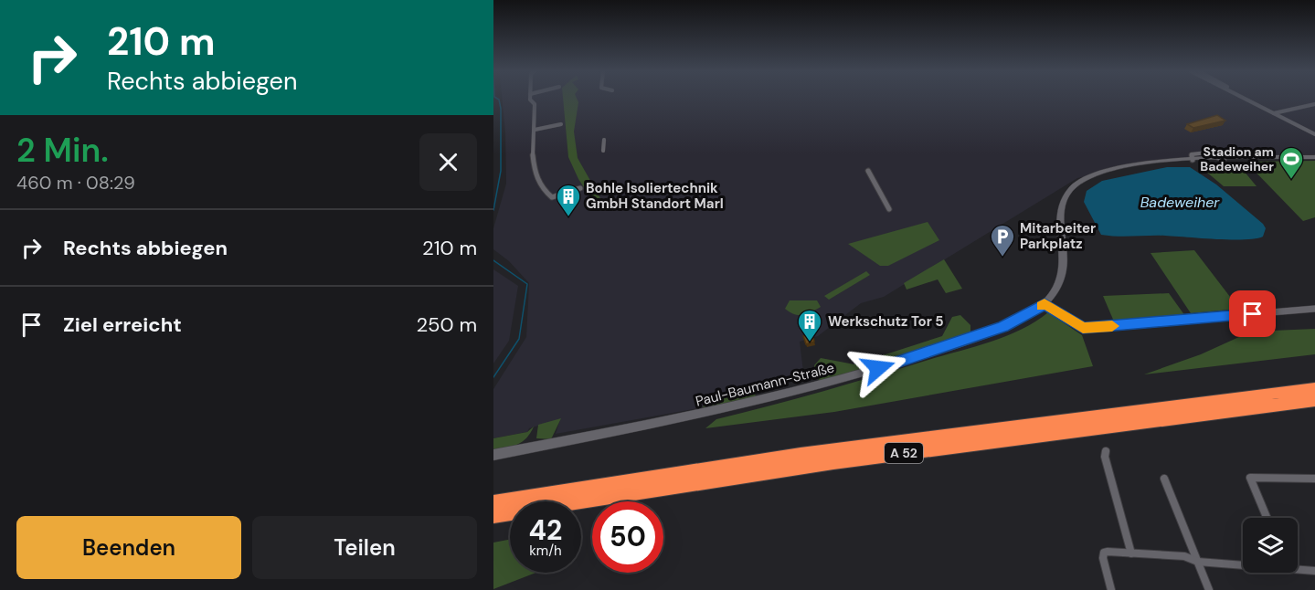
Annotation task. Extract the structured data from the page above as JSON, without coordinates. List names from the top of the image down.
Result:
{
  "streets": {
    "highway": ["A 52"],
    "main road": ["Paul-Baumann-Straße"]
  },
  "water": ["Badeweiher"],
  "places": {
    "sports": ["Stadion am Badeweiher"],
    "building": ["Bohle Isoliertechnik GmbH Standort Marl", "Werkschutz Tor 5"],
    "parking": ["Mitarbeiter Parkplatz"]
  },
  "page": {
    "turn": ["210 m", "Rechts abbiegen"],
    "heading": ["2 Min.", "460 m · 08:29"],
    "list": [
      {
        "name": "Rechts abbiegen",
        "value": "210 m"
      },
      {
        "name": "Ziel erreicht",
        "value": "250 m"
      }
    ],
    "speed": "42 km/h",
    "limit": "50",
    "buttons": ["Beenden", "Teilen"]
  }
}
